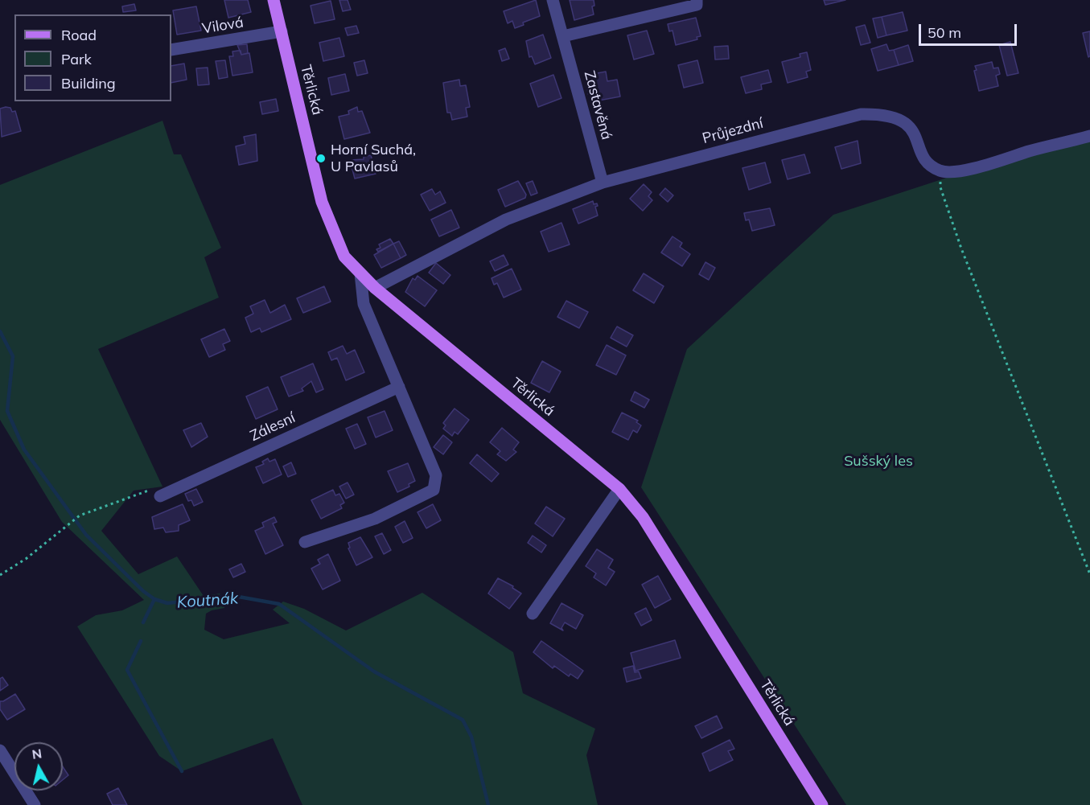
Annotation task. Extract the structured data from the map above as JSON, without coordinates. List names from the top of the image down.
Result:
{
  "streets": {
    "main road": ["Těrlická"],
    "street": [
      "Vilová",
      "Zastavěná",
      "Průjezdní",
      "Zálesní"
    ]
  },
  "crossings": [
    ["Vilová", "Těrlická"],
    ["Těrlická", "Průjezdní"],
    ["Zastavěná", "Průjezdní"]
  ],
  "water": ["Koutnák"],
  "parks": ["Sušský les"],
  "places": ["Horní Suchá, U Pavlasů"],
  "legend": ["Road", "Park", "Building"],
  "scale_bar": "50 m",
  "north": "top"
}
